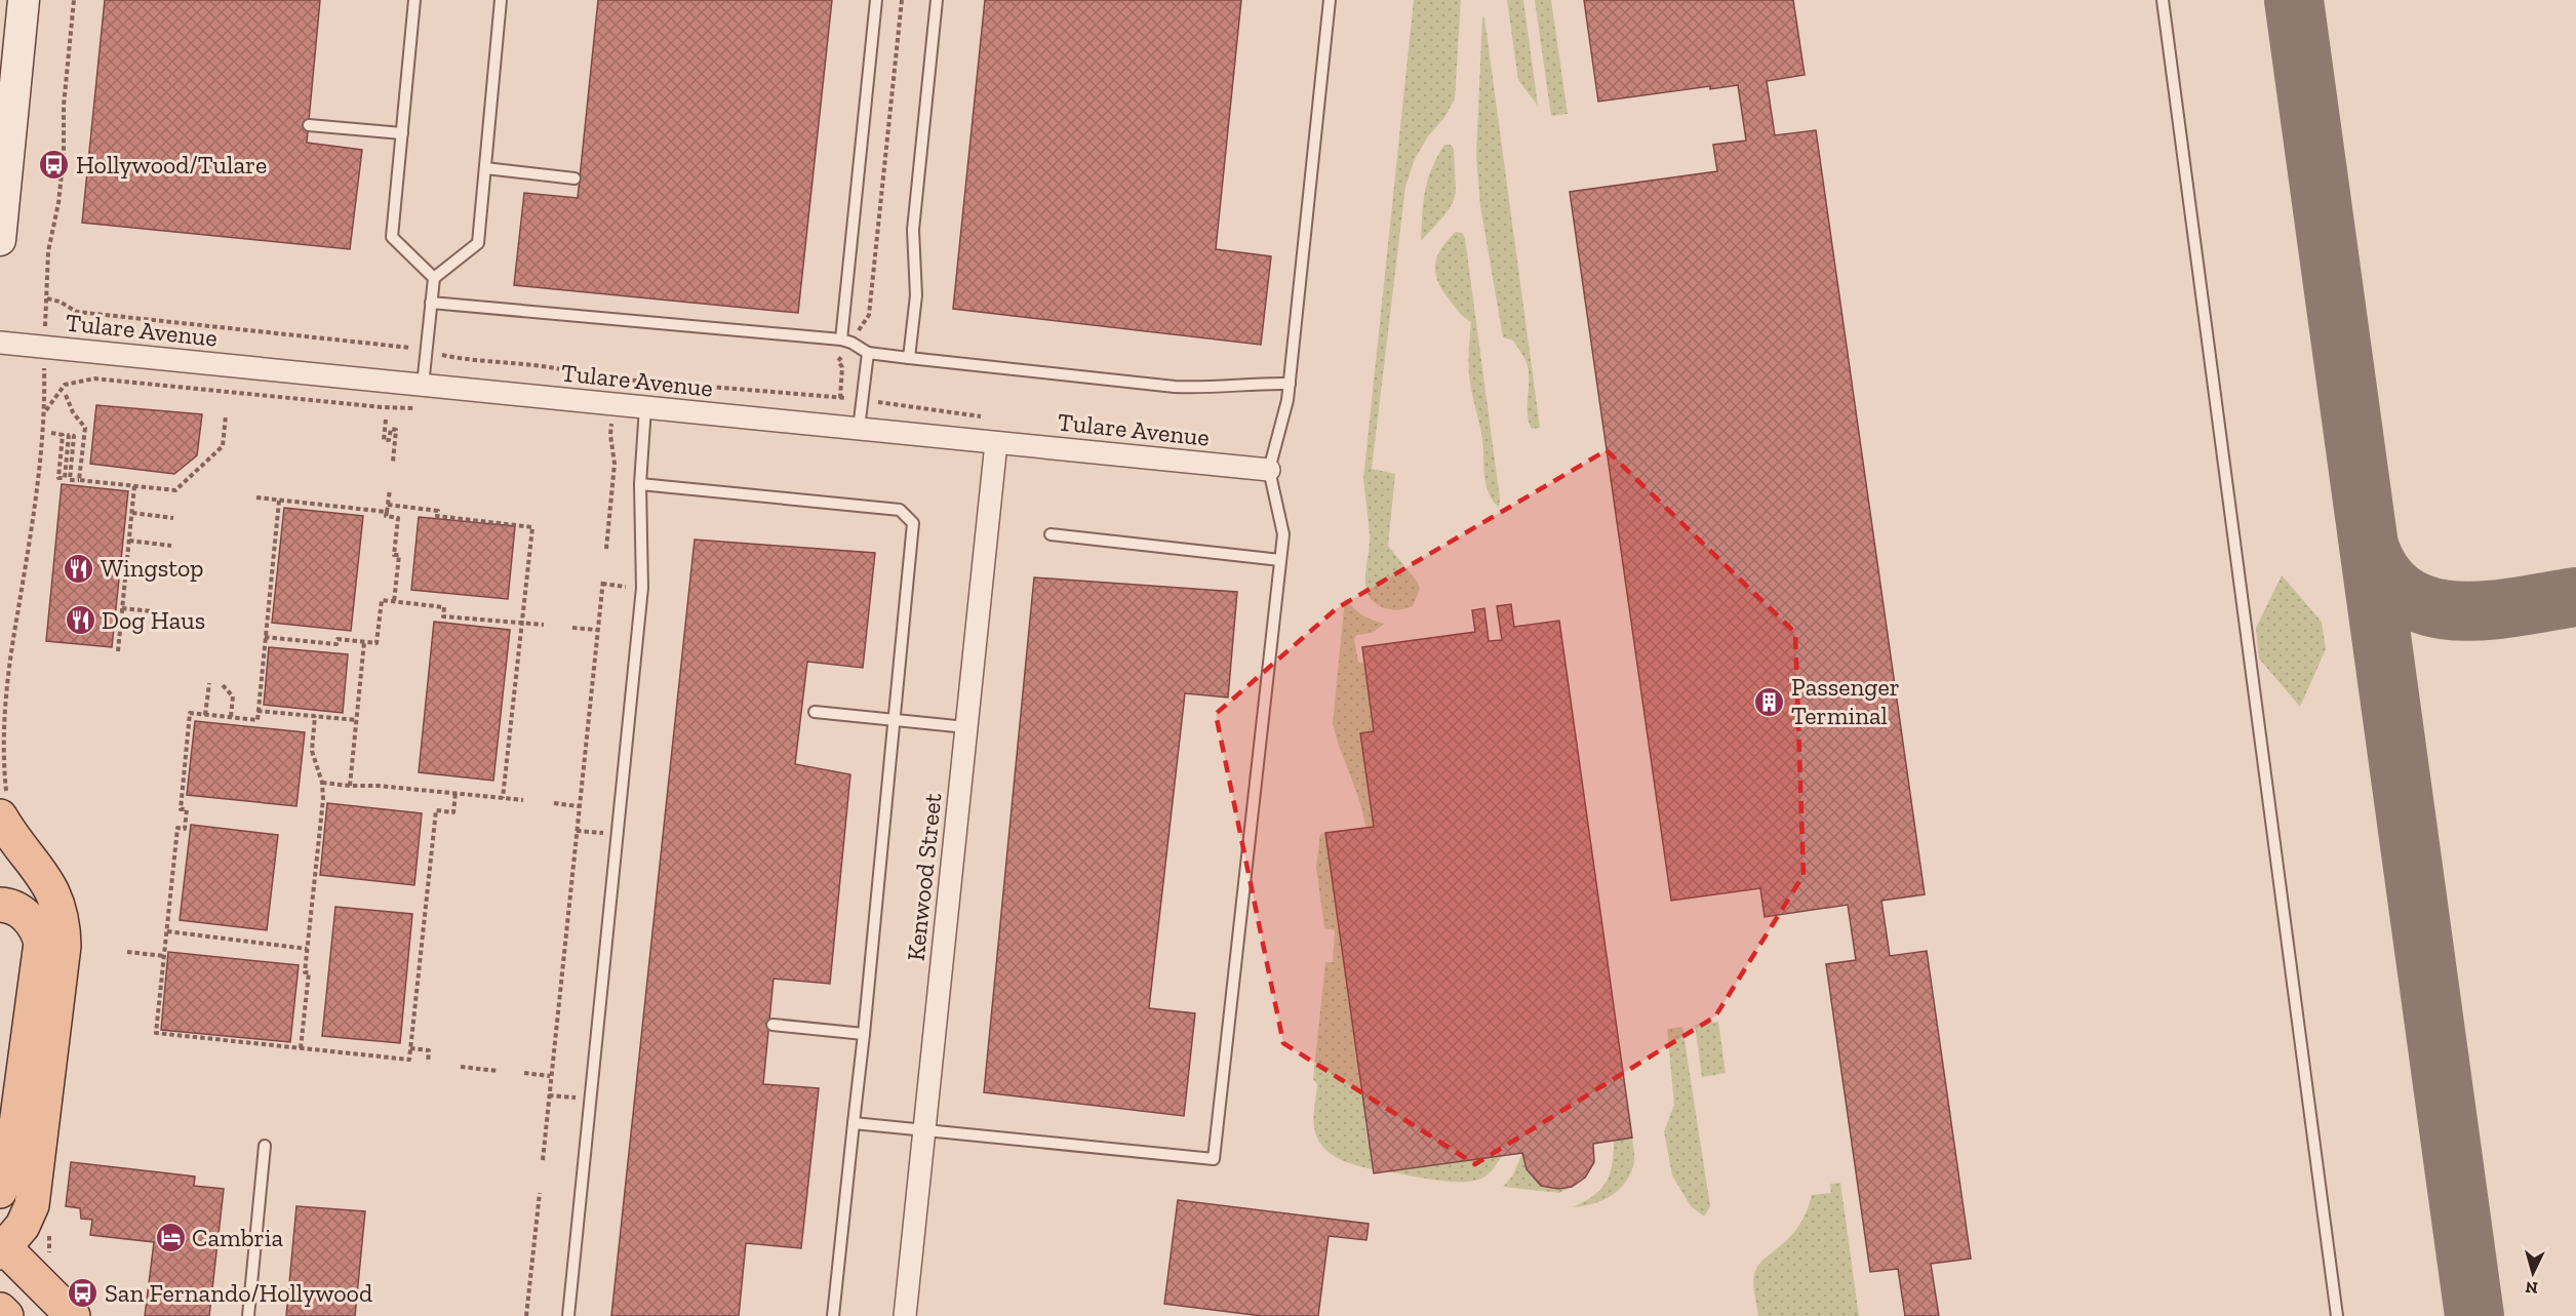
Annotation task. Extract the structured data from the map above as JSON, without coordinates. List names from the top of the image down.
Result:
{
  "streets": {
    "street": ["Tulare Avenue", "Kenwood Street"]
  },
  "crossings": [
    ["Tulare Avenue", "Kenwood Street"]
  ],
  "places": {
    "bus stop": ["Hollywood/Tulare", "San Fernando/Hollywood"],
    "restaurant": ["Wingstop", "Dog Haus"],
    "building": ["Passenger Terminal"],
    "hotel": ["Cambria"]
  },
  "north": "bottom"
}
